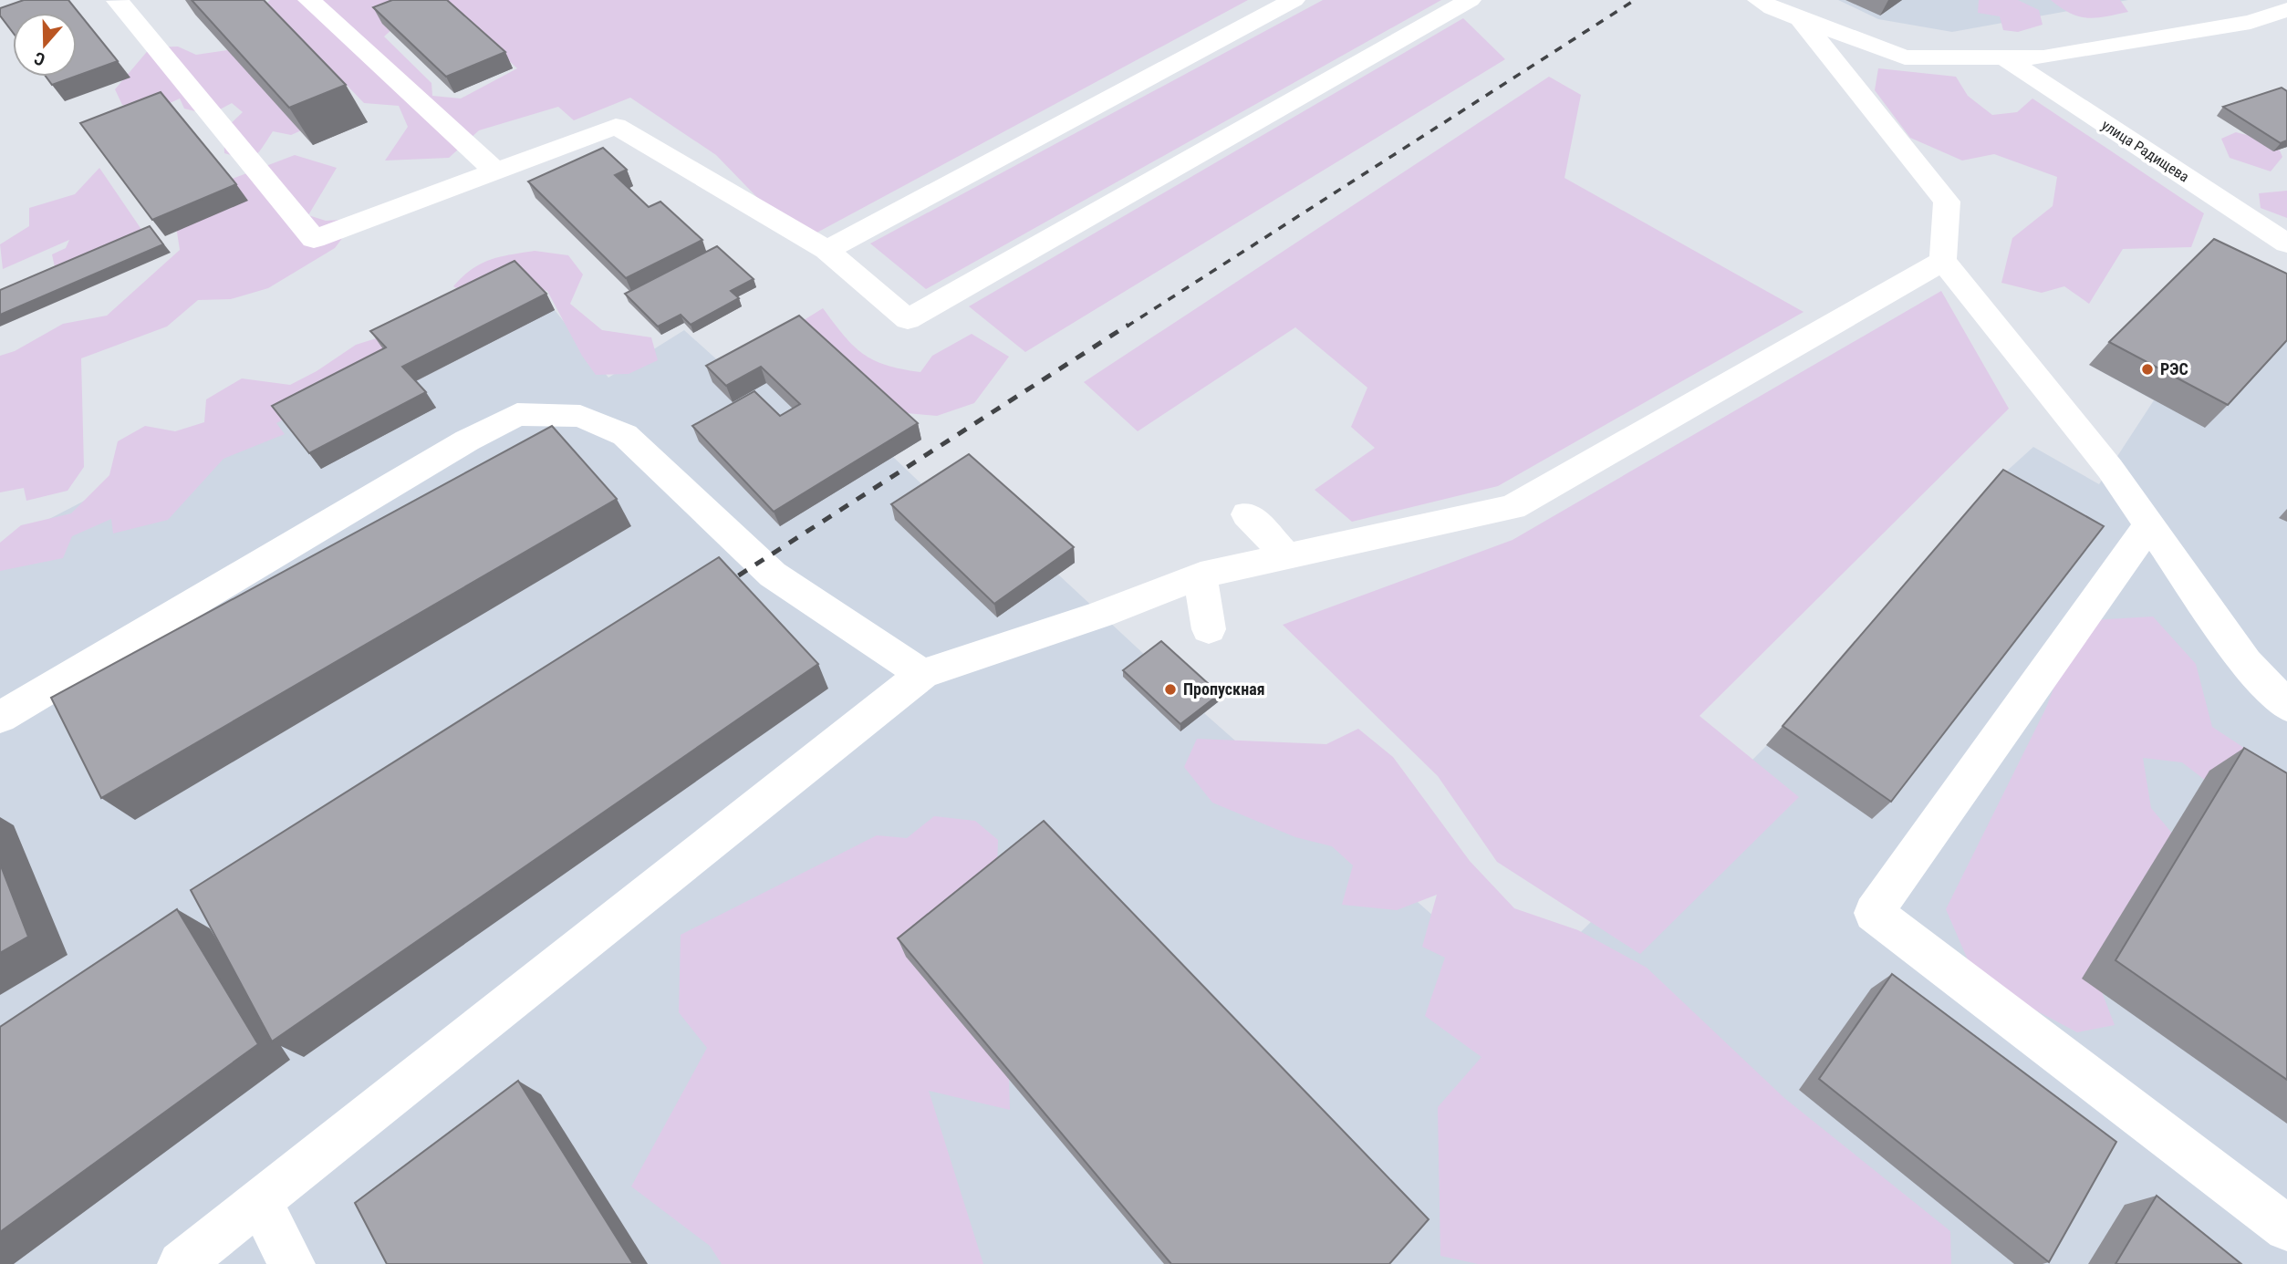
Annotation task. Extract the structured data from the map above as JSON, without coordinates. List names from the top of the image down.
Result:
{
  "streets": {
    "street": ["улица Радищева"]
  },
  "places": ["РЭС", "Пропускная"],
  "north": "bottom"
}
